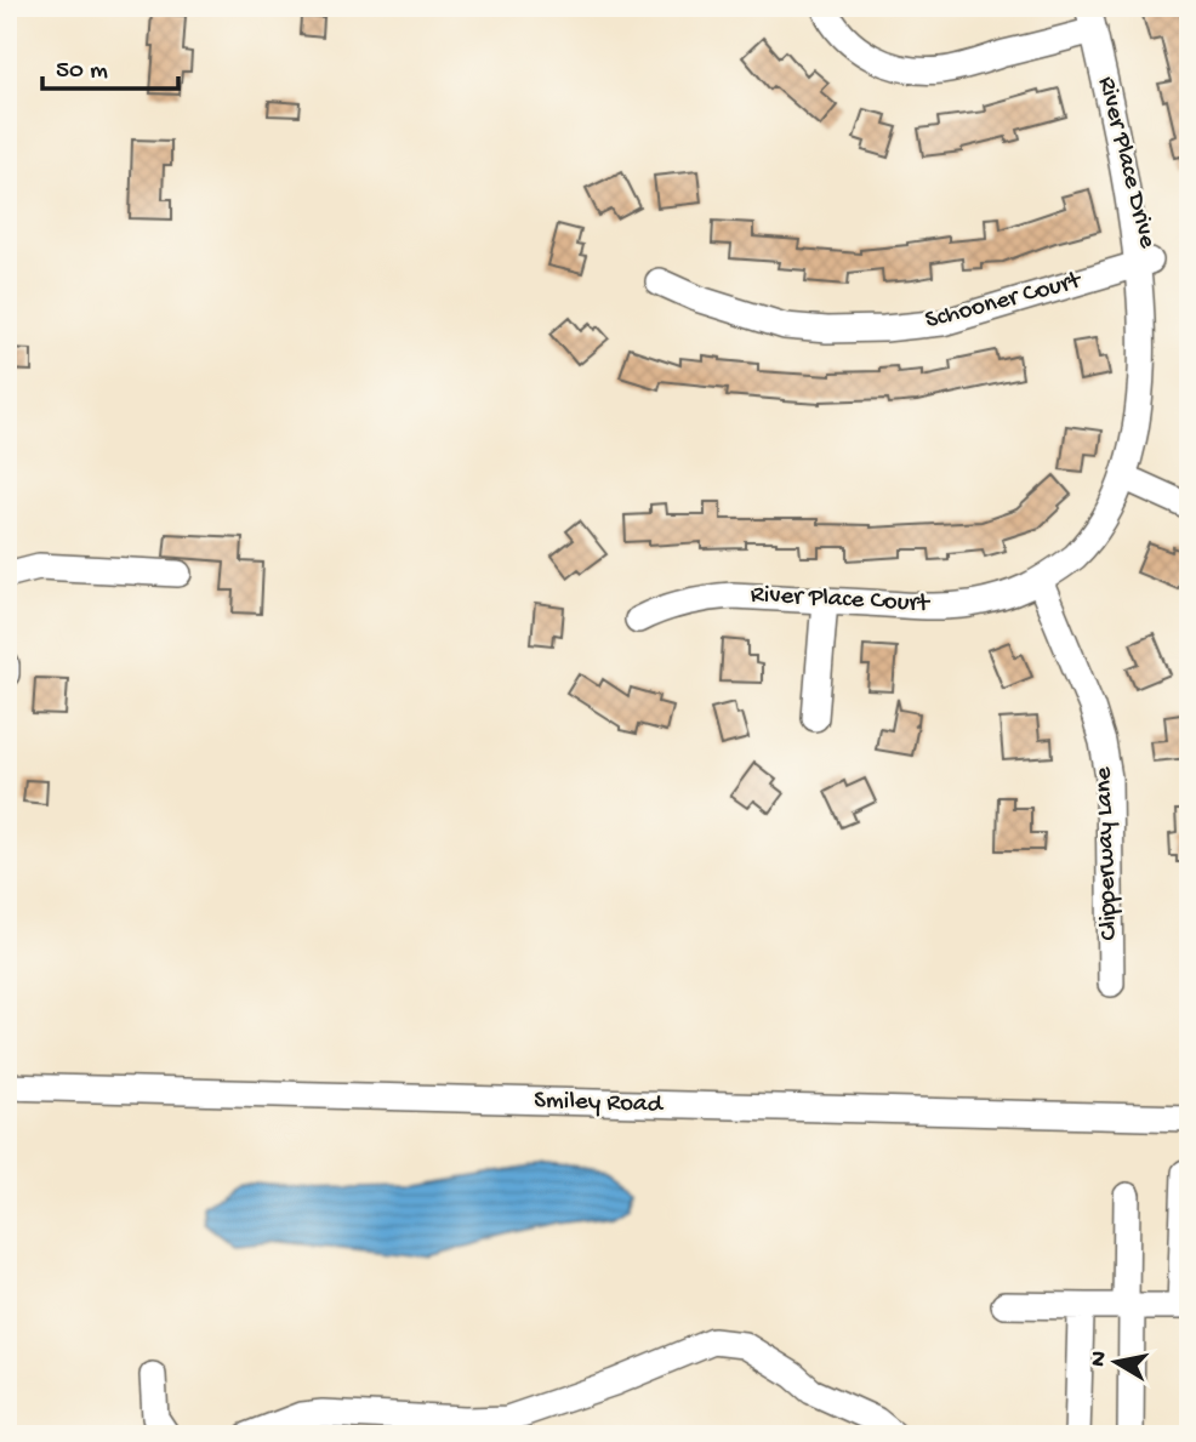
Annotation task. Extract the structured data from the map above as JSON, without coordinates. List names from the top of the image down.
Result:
{
  "streets": {
    "street": [
      "River Place Drive",
      "Schooner Court",
      "River Place Court",
      "Clipperway Lane",
      "Smiley Road"
    ]
  },
  "crossings": [
    ["River Place Drive", "Schooner Court"],
    ["River Place Drive", "River Place Court"],
    ["River Place Drive", "Clipperway Lane"],
    ["River Place Court", "Clipperway Lane"]
  ],
  "scale_bar": "50 m",
  "north": "left"
}
